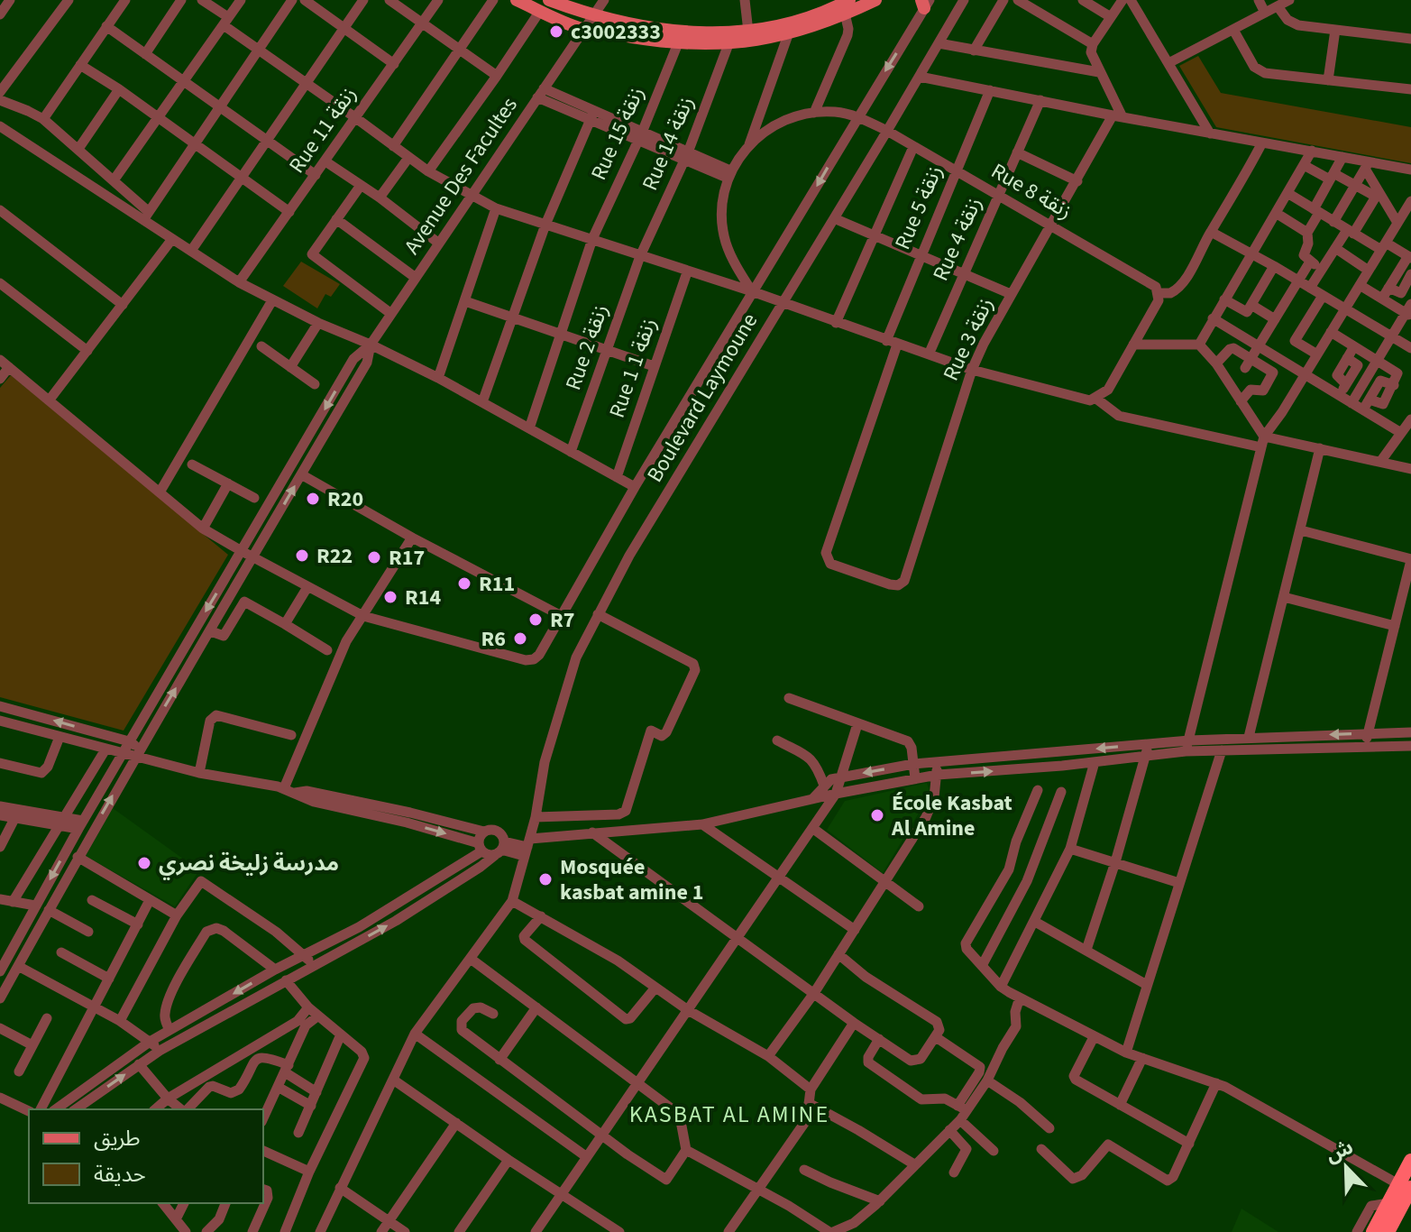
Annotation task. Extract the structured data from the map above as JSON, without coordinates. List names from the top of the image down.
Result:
{
  "streets": {
    "street": [
      "Rue 11 زنقة",
      "Rue 15 زنقة",
      "Rue 14 زنقة",
      "Avenue Des Facultes",
      "Rue 8 زنقة",
      "Rue 5 زنقة",
      "Rue 4 زنقة",
      "Rue 3 زنقة",
      "Rue 2 زنقة",
      "Rue 1 زنقة 1",
      "Boulevard Laymoune"
    ]
  },
  "crossings": [
    ["Rue 14 زنقة", "Rue 2 زنقة"],
    ["Rue 8 زنقة", "Rue 5 زنقة"],
    ["Rue 8 زنقة", "Rue 4 زنقة"],
    ["Rue 8 زنقة", "Rue 3 زنقة"],
    ["Rue 8 زنقة", "Boulevard Laymoune"]
  ],
  "districts": ["KASBAT AL AMINE"],
  "places": [
    "c3002333",
    "R20",
    "R22",
    "R17",
    "R11",
    "R14",
    "R7",
    "R6",
    "École Kasbat Al Amine",
    "مدرسة زليخة نصري",
    "Mosquée kasbat amine 1"
  ],
  "legend": ["طريق", "حديقة"],
  "north": "top left"
}
